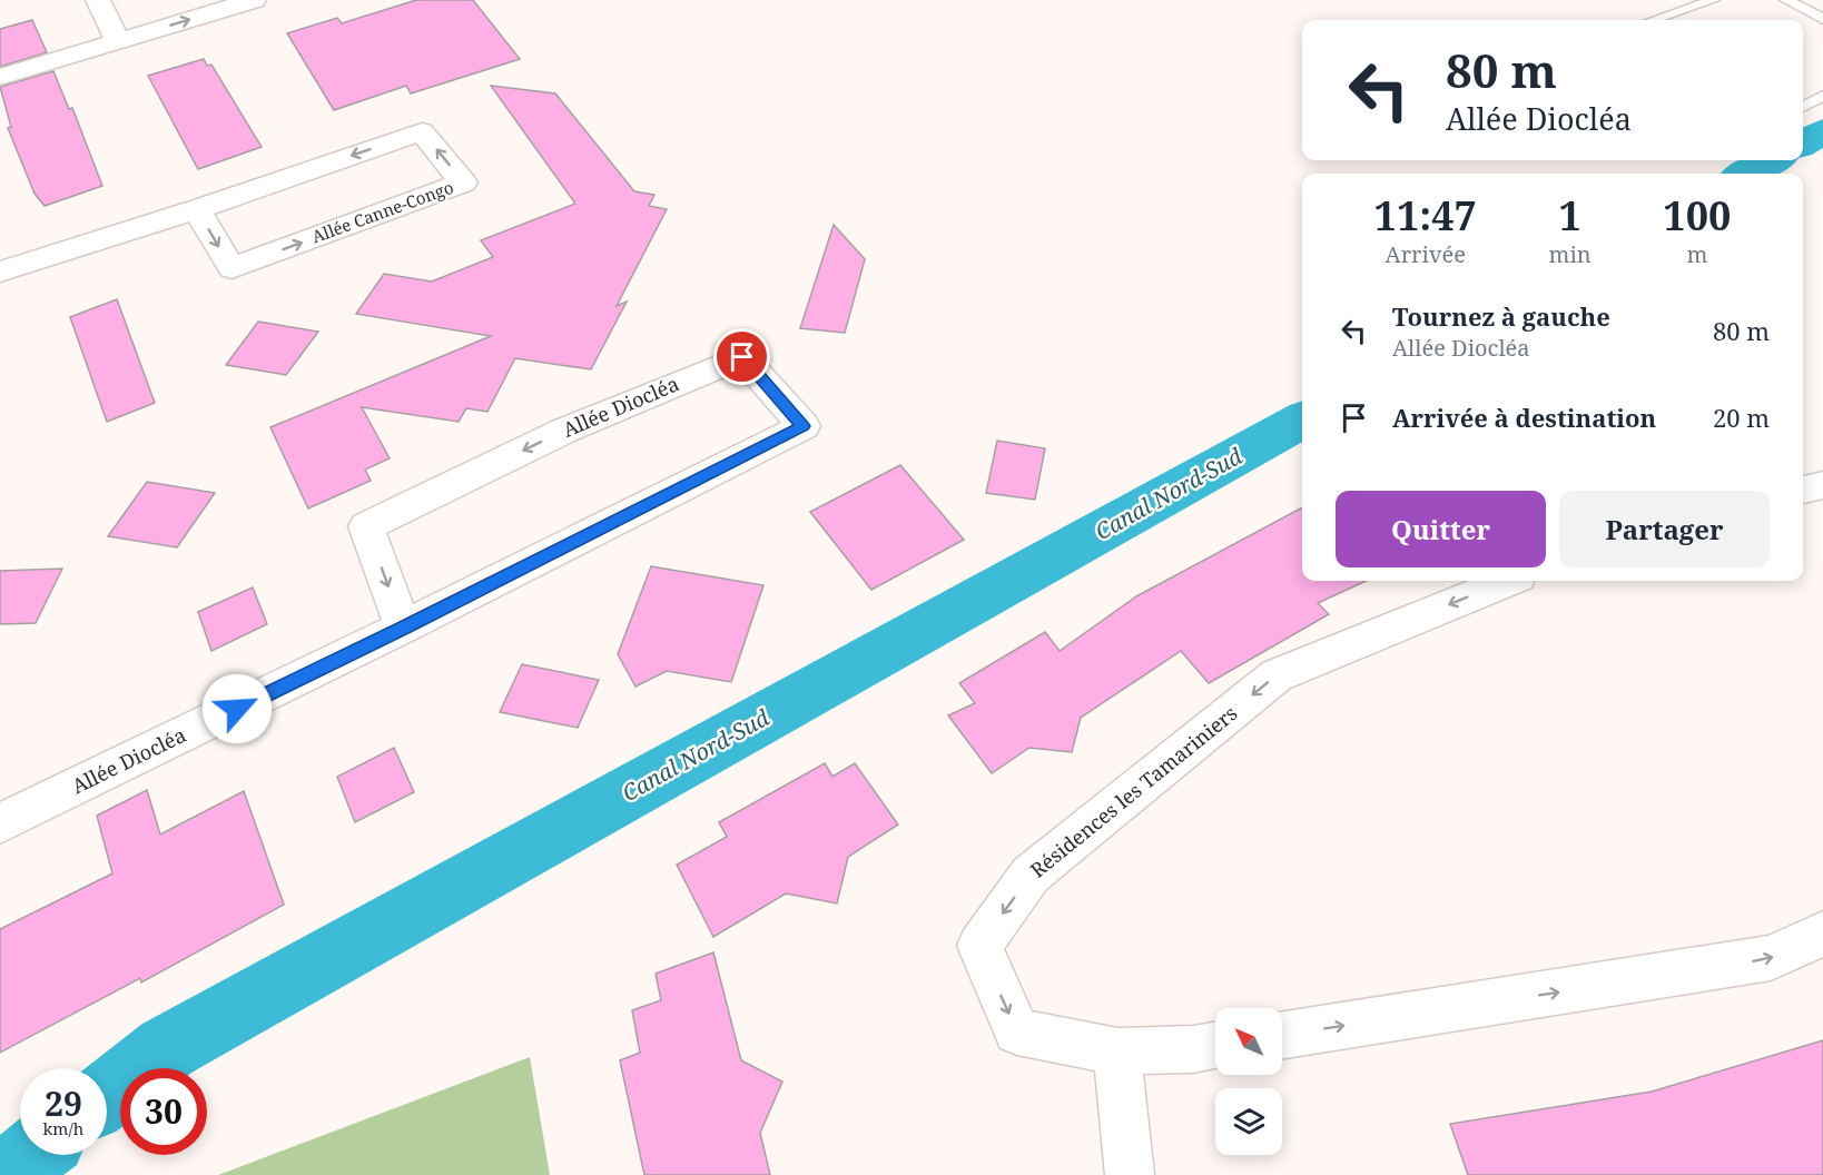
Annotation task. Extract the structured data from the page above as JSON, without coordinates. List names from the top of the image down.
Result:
{
  "streets": {
    "street": ["Allée Canne-Congo", "Allée Diocléa", "Résidences les Tamariniers"]
  },
  "water": ["Canal Nord-Sud"],
  "north": "top left",
  "page": {
    "turn": ["80 m", "Allée Diocléa"],
    "eta": [
      "11:47",
      "Arrivée",
      "1",
      "min",
      "100",
      "m"
    ],
    "list": [
      {
        "name": "Tournez à gauche",
        "note": "Allée Diocléa",
        "value": "80 m"
      },
      {
        "name": "Arrivée à destination",
        "value": "20 m"
      }
    ],
    "buttons": ["Quitter", "Partager"],
    "speed": "29 km/h",
    "limit": "30"
  }
}
